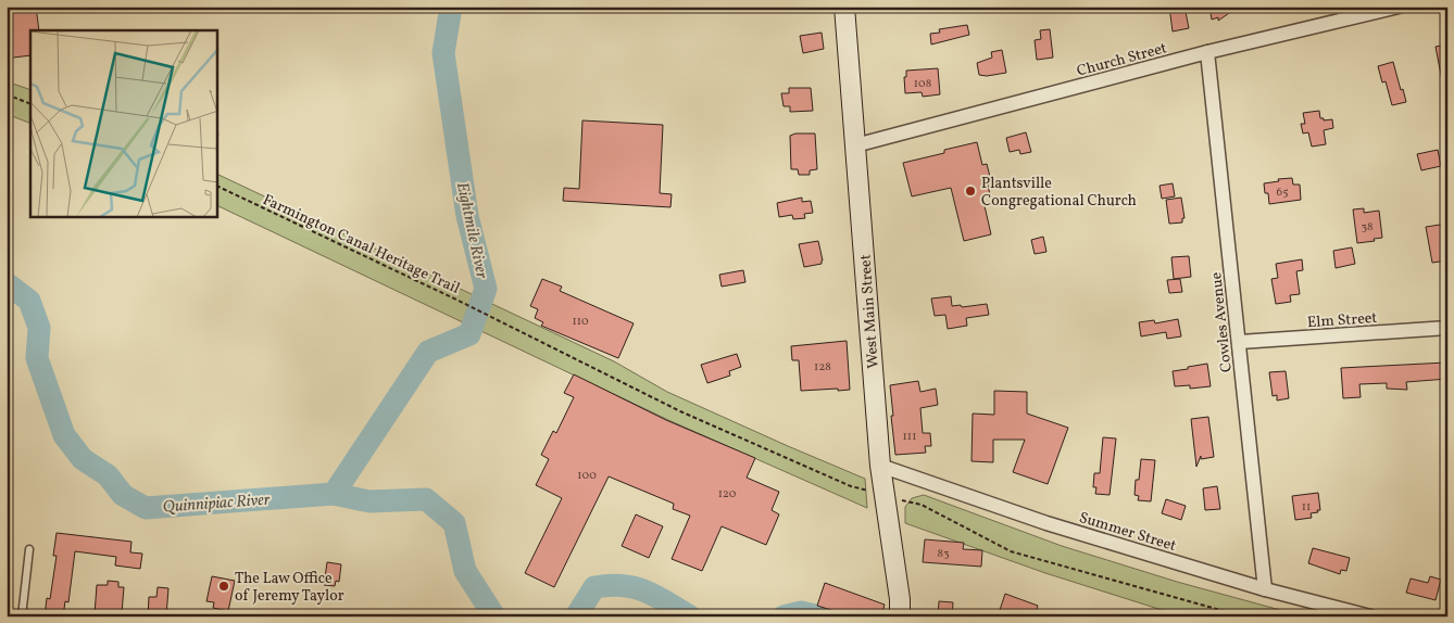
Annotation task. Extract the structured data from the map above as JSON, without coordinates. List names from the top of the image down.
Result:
{
  "streets": {
    "main road": ["West Main Street"],
    "street": [
      "Church Street",
      "Elm Street",
      "Cowles Avenue",
      "Summer Street"
    ],
    "path": ["Farmington Canal Heritage Trail"]
  },
  "crossings": [
    ["Church Street", "West Main Street"],
    ["Church Street", "Cowles Avenue"],
    ["West Main Street", "Summer Street"],
    ["Elm Street", "Cowles Avenue"],
    ["Cowles Avenue", "Summer Street"]
  ],
  "water": ["Eightmile River", "Quinnipiac River"],
  "places": ["Plantsville Congregational Church", "The Law Office of Jeremy Taylor"],
  "house_numbers": [
    "108",
    "65",
    "38",
    "110",
    "128",
    "111",
    "100",
    "120",
    "11",
    "83"
  ]
}
